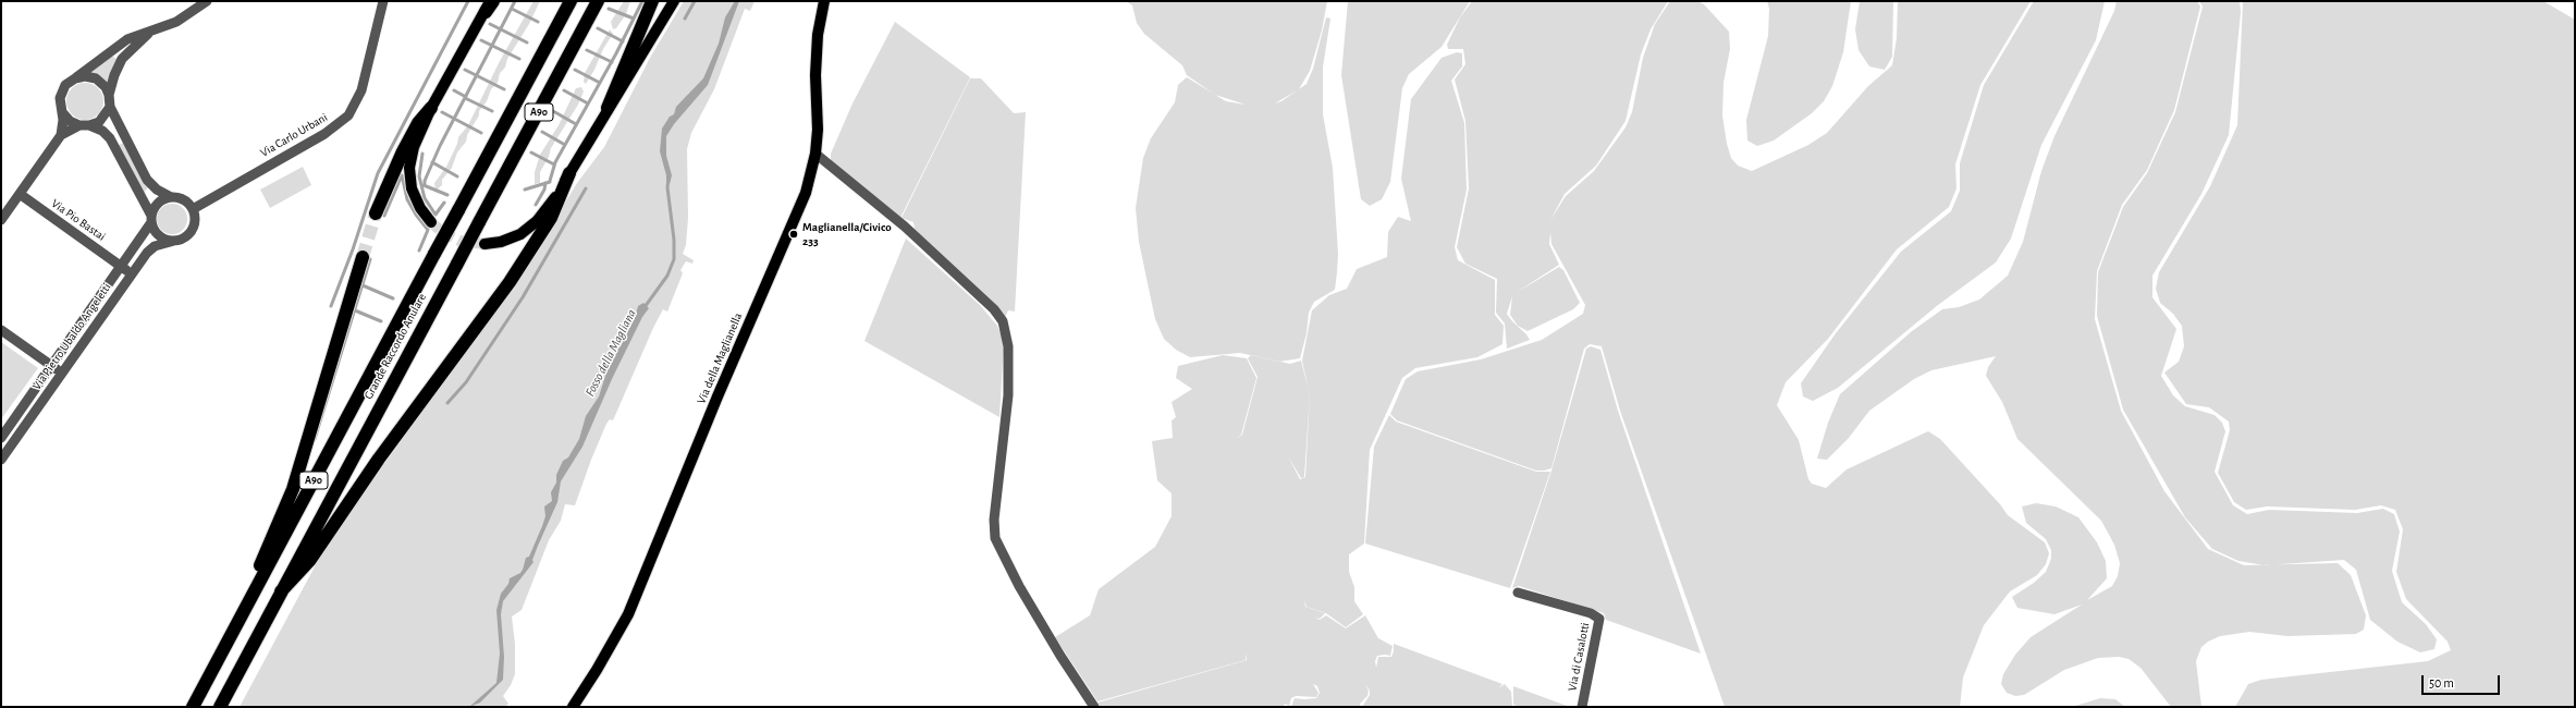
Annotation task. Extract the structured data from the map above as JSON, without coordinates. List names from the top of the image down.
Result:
{
  "streets": {
    "highway": ["A90", "Grande Raccordo Anulare"],
    "main road": ["Via della Maglianella"],
    "street": [
      "Via Carlo Urbani",
      "Via Pio Bastai",
      "Via Pietro Ubaldo Angeletti",
      "Via di Casalotti"
    ]
  },
  "crossings": [
    ["Via Carlo Urbani", "Via Pietro Ubaldo Angeletti"],
    ["Via Pio Bastai", "Via Pietro Ubaldo Angeletti"]
  ],
  "water": ["Fosso della Magliana"],
  "places": ["Maglianella/Civico 233"],
  "scale_bar": "50 m"
}
